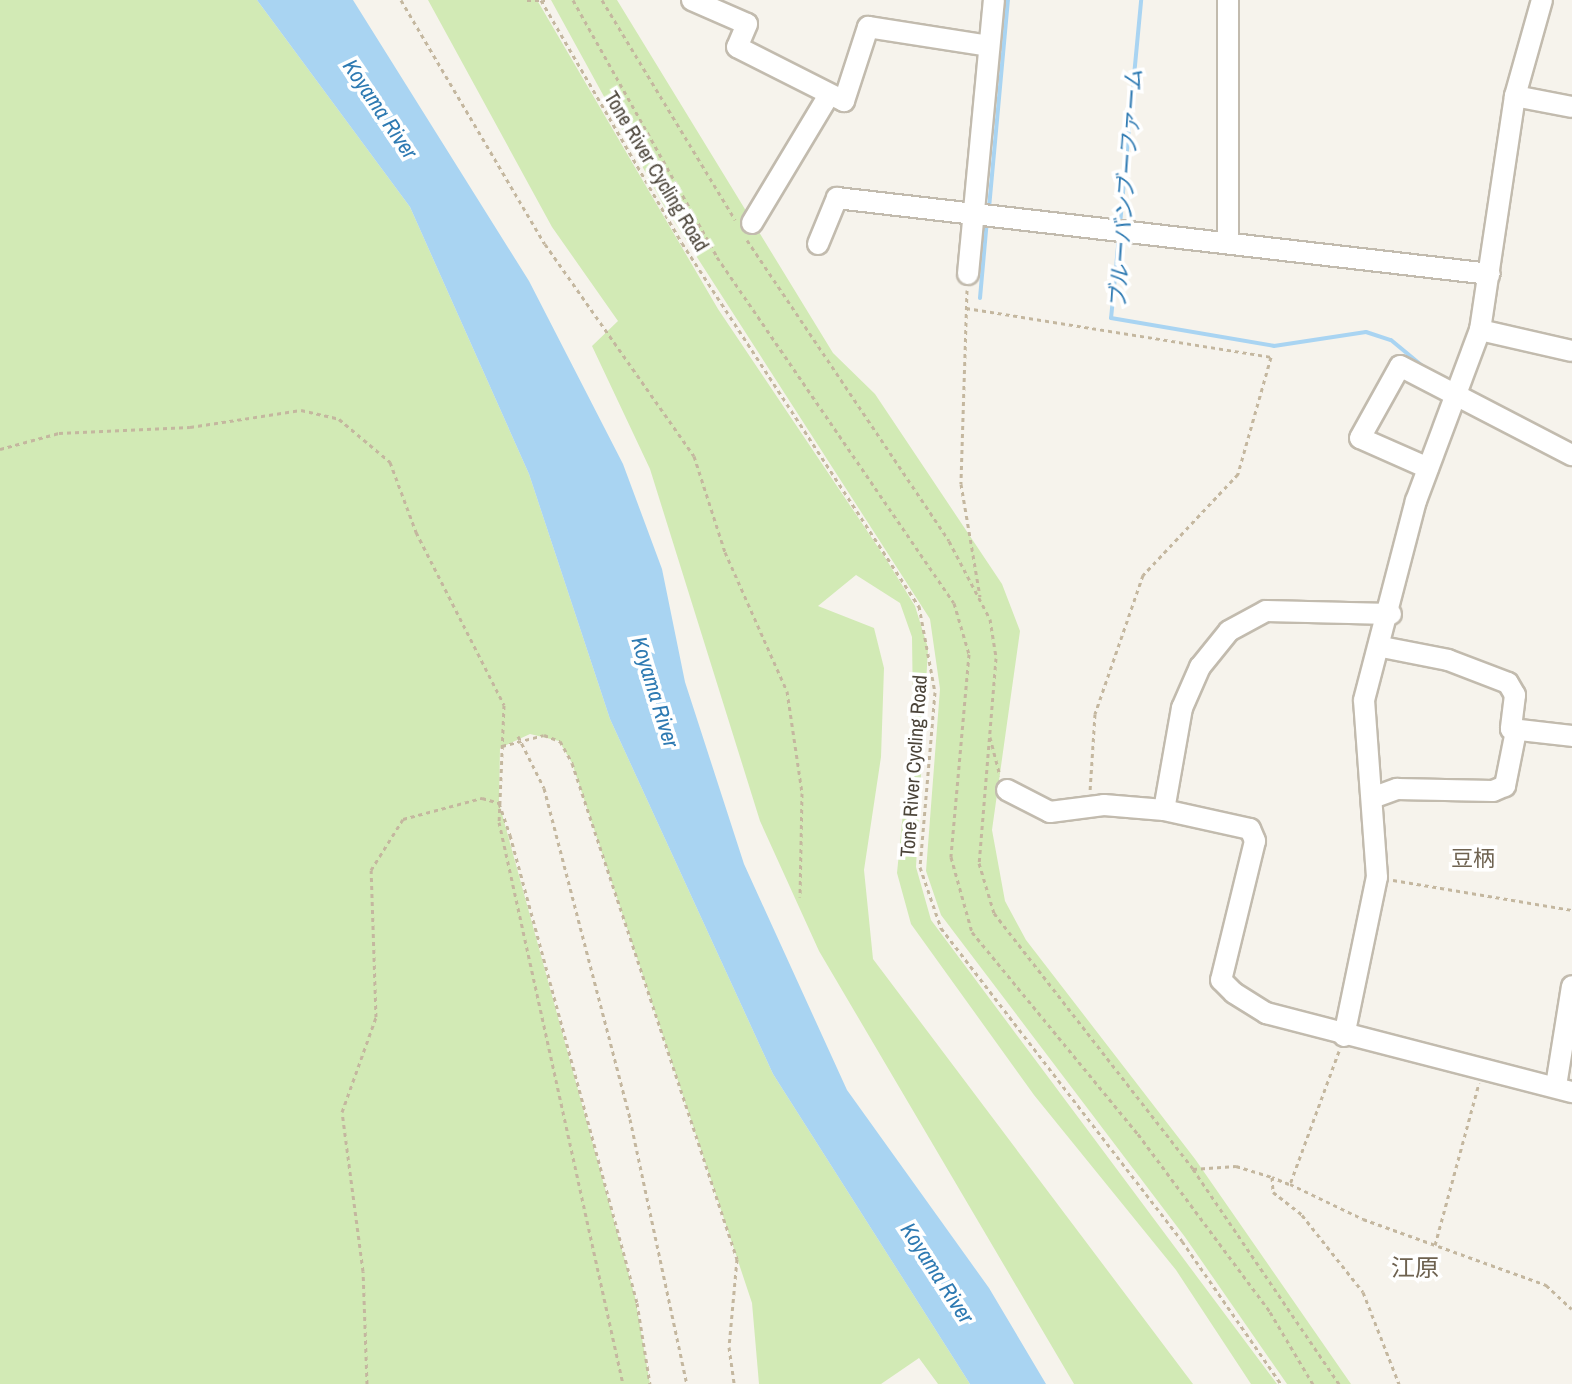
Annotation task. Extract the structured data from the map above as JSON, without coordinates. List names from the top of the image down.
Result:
{
  "streets": {
    "path": ["Tone River Cycling Road"]
  },
  "districts": ["豆柄", "江原"],
  "water": ["Koyama River", "ブルーバンブーファーム"]
}
